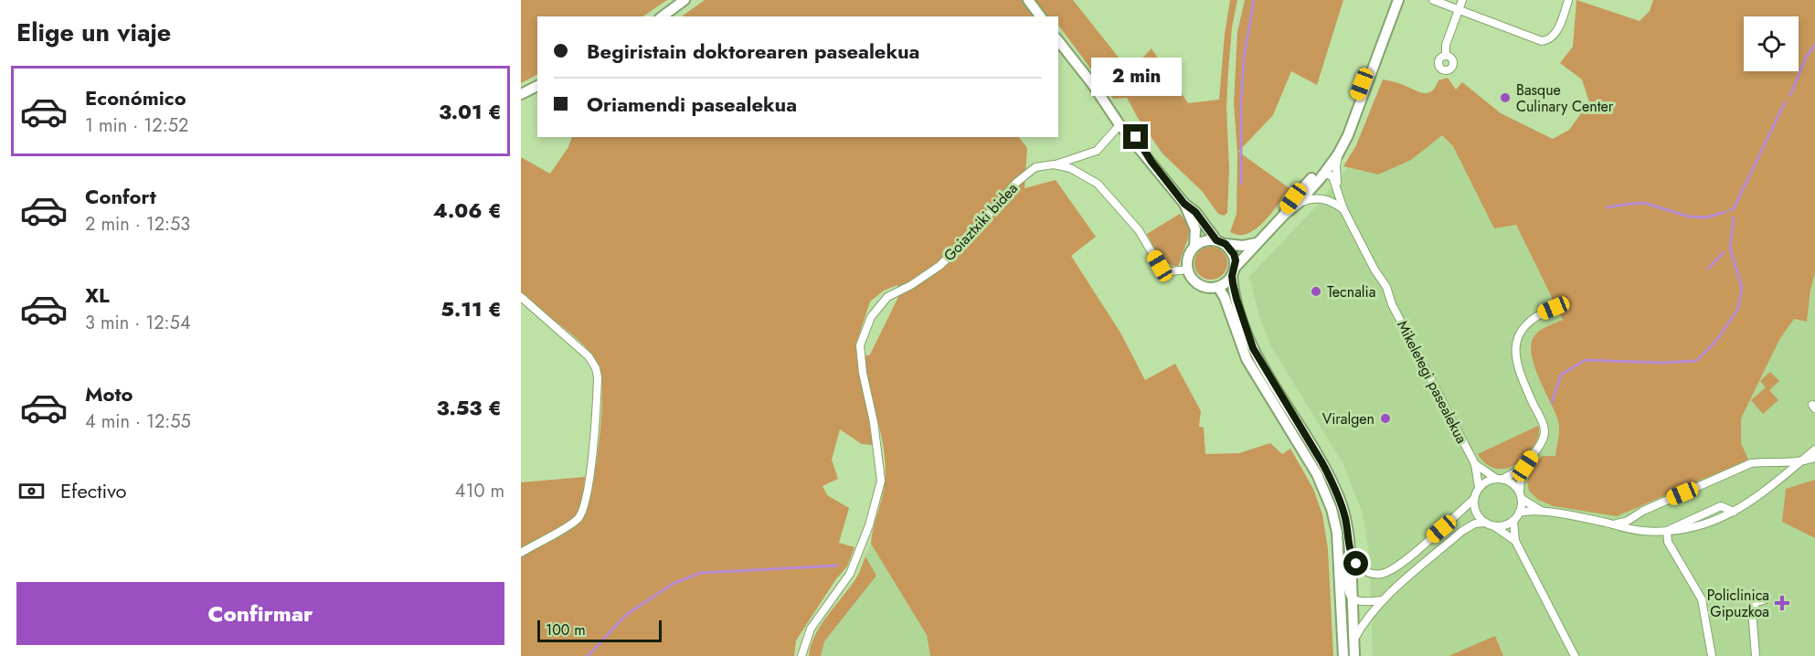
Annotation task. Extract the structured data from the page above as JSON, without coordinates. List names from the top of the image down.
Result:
{
  "streets": {
    "street": ["Goiaztxiki bidea", "Mikeletegi pasealekua"]
  },
  "places": {
    "other": ["Basque Culinary Center", "Tecnalia", "Viralgen"],
    "health": ["Policlinica Gipuzkoa"]
  },
  "scale_bar": "100 m",
  "page": {
    "heading": "Elige un viaje",
    "banner": ["Begiristain doktorearen pasealekua", "Oriamendi pasealekua"],
    "bubble": "2 min",
    "list": [
      {
        "name": "Económico",
        "note": "1 min · 12:52",
        "value": "3.01 €"
      },
      {
        "name": "Confort",
        "note": "2 min · 12:53",
        "value": "4.06 €"
      },
      {
        "name": "XL",
        "note": "3 min · 12:54",
        "value": "5.11 €"
      },
      {
        "name": "Moto",
        "note": "4 min · 12:55",
        "value": "3.53 €"
      }
    ],
    "pay": ["Efectivo", "410 m"],
    "buttons": "Confirmar",
    "scale": "100 m"
  }
}
